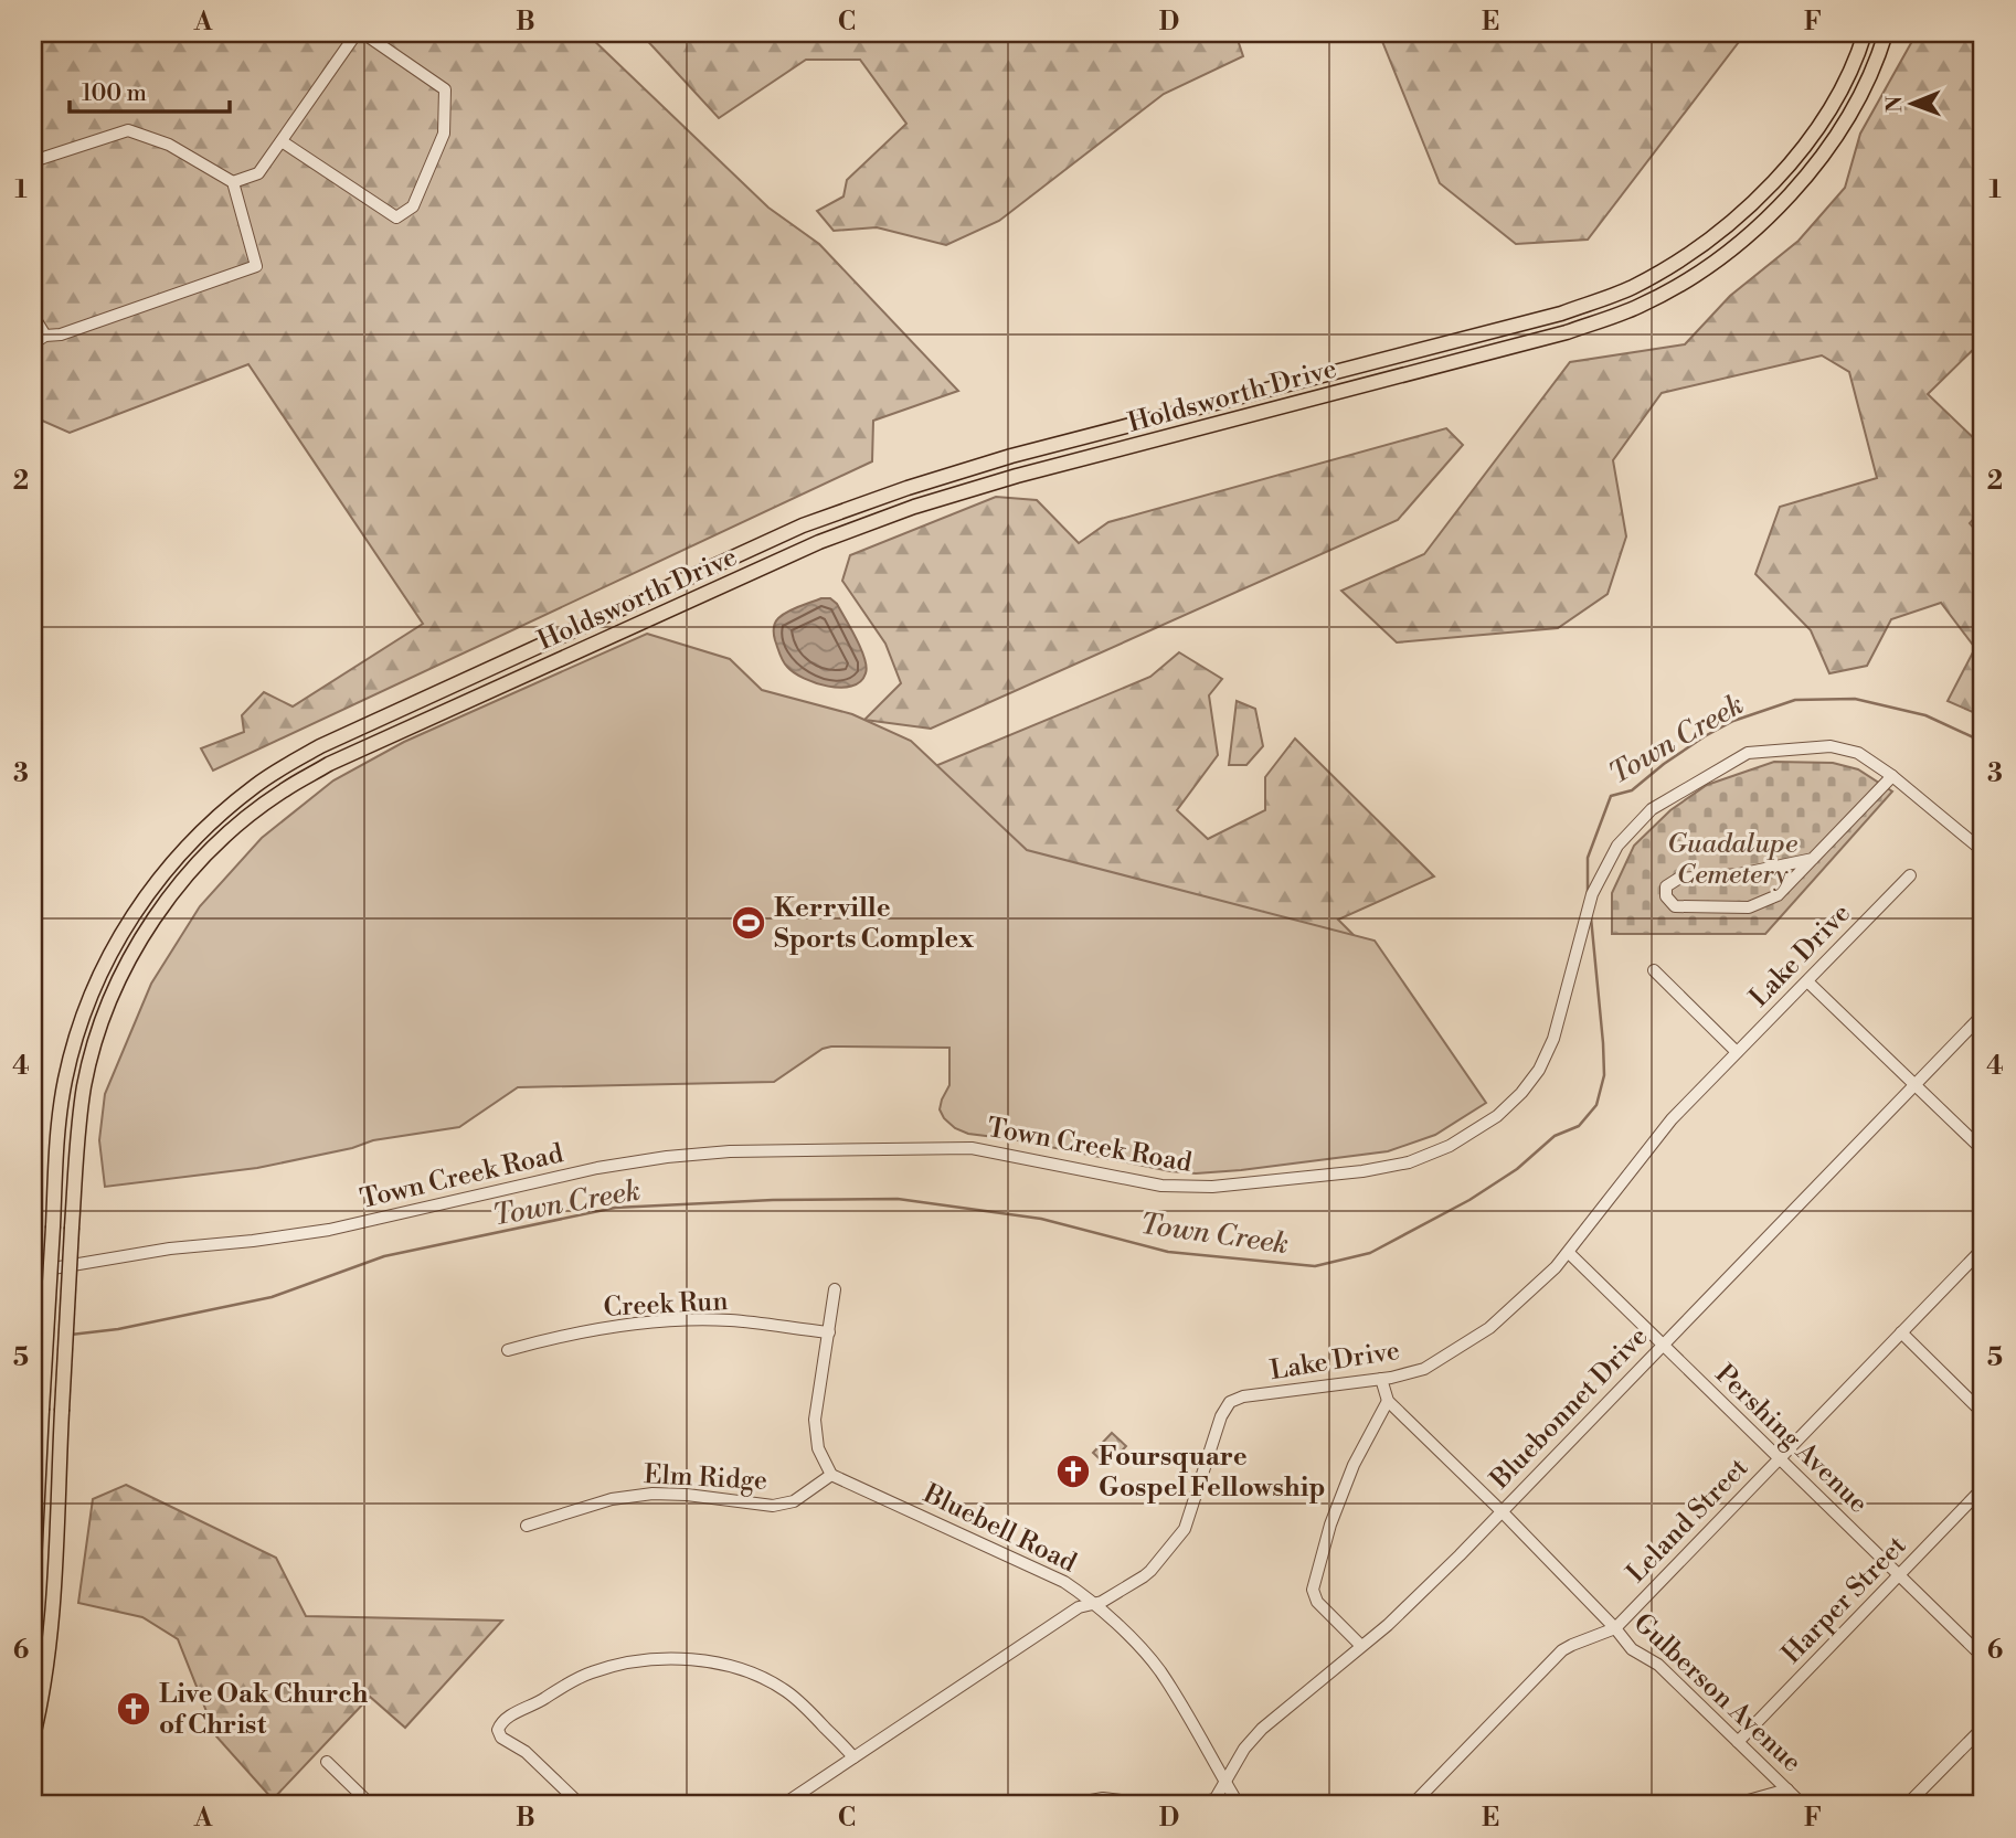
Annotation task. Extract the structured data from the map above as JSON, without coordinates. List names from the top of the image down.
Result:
{
  "streets": {
    "main road": ["Holdsworth Drive"],
    "street": [
      "Lake Drive",
      "Town Creek Road",
      "Creek Run",
      "Bluebonnet Drive",
      "Pershing Avenue",
      "Elm Ridge",
      "Leland Street",
      "Bluebell Road",
      "Harper Street",
      "Gulberson Avenue"
    ]
  },
  "crossings": [
    ["Lake Drive", "Pershing Avenue"],
    ["Lake Drive", "Bluebell Road"],
    ["Lake Drive", "Gulberson Avenue"],
    ["Bluebonnet Drive", "Pershing Avenue"],
    ["Bluebonnet Drive", "Bluebell Road"],
    ["Bluebonnet Drive", "Gulberson Avenue"],
    ["Pershing Avenue", "Leland Street"],
    ["Pershing Avenue", "Harper Street"],
    ["Elm Ridge", "Bluebell Road"],
    ["Leland Street", "Gulberson Avenue"],
    ["Harper Street", "Gulberson Avenue"]
  ],
  "water": ["Town Creek"],
  "parks": ["Guadalupe Cemetery"],
  "places": {
    "sports": ["Kerrville Sports Complex"],
    "church": ["Foursquare Gospel Fellowship", "Live Oak Church of Christ"]
  },
  "scale_bar": "100 m",
  "north": "left",
  "grid": {
    "columns": [
      "A",
      "B",
      "C",
      "D",
      "E",
      "F"
    ],
    "rows": [
      "1",
      "2",
      "3",
      "4",
      "5",
      "6"
    ]
  }
}
